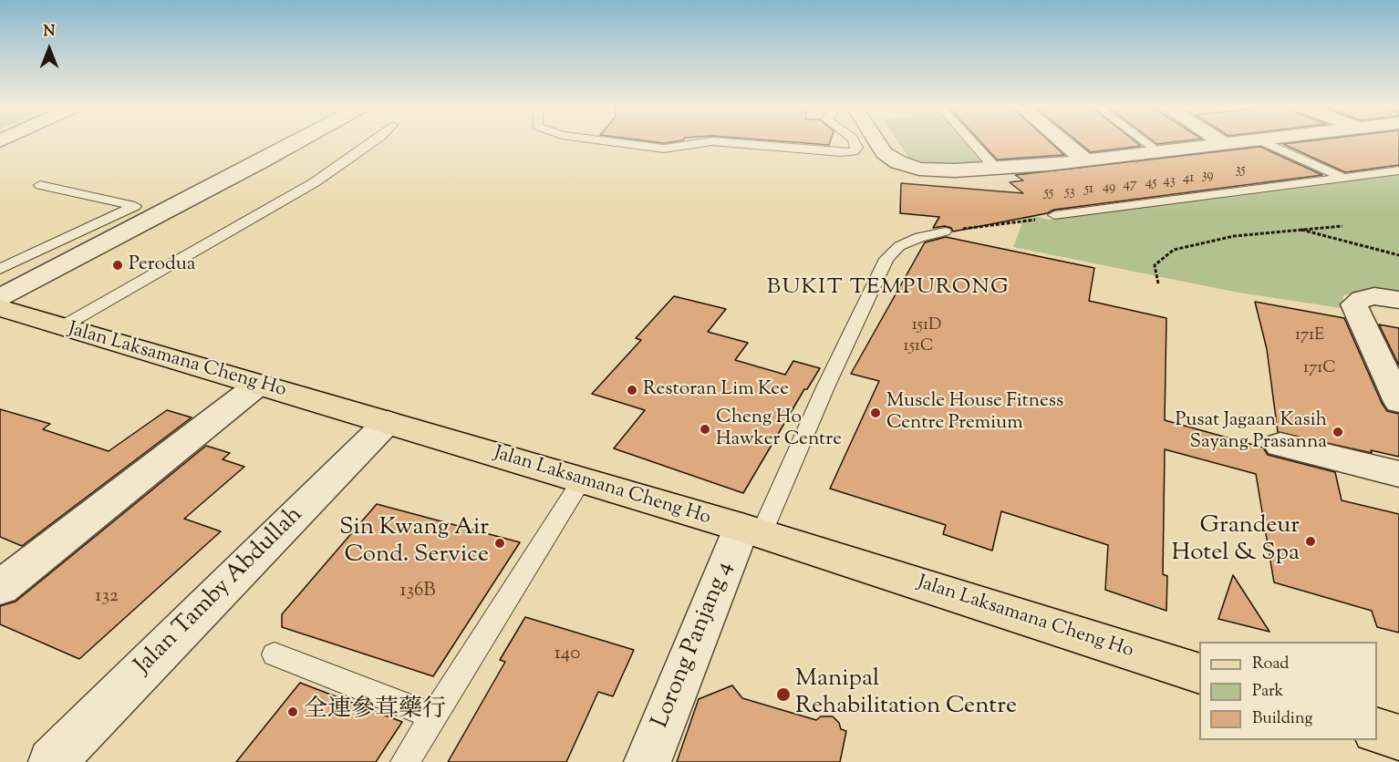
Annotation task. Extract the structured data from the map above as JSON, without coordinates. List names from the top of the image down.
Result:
{
  "streets": {
    "main road": ["Jalan Laksamana Cheng Ho"],
    "street": ["Jalan Tamby Abdullah", "Lorong Panjang 4"]
  },
  "crossings": [
    ["Jalan Laksamana Cheng Ho", "Jalan Tamby Abdullah"],
    ["Jalan Laksamana Cheng Ho", "Lorong Panjang 4"]
  ],
  "districts": ["BUKIT TEMPURONG"],
  "places": [
    "Perodua",
    "Restoran Lim Kee",
    "Muscle House Fitness Centre Premium",
    "Cheng Ho Hawker Centre",
    "Pusat Jagaan Kasih Sayang Prasanna",
    "Grandeur Hotel & Spa",
    "Sin Kwang Air Cond. Service",
    "Manipal Rehabilitation Centre",
    "全連參茸藥行"
  ],
  "house_numbers": [
    "35",
    "39",
    "41",
    "43",
    "45",
    "47",
    "49",
    "51",
    "53",
    "55",
    "151D",
    "171E",
    "151C",
    "171C",
    "136B",
    "132",
    "140"
  ],
  "legend": ["Road", "Park", "Building"],
  "north": "top"
}
